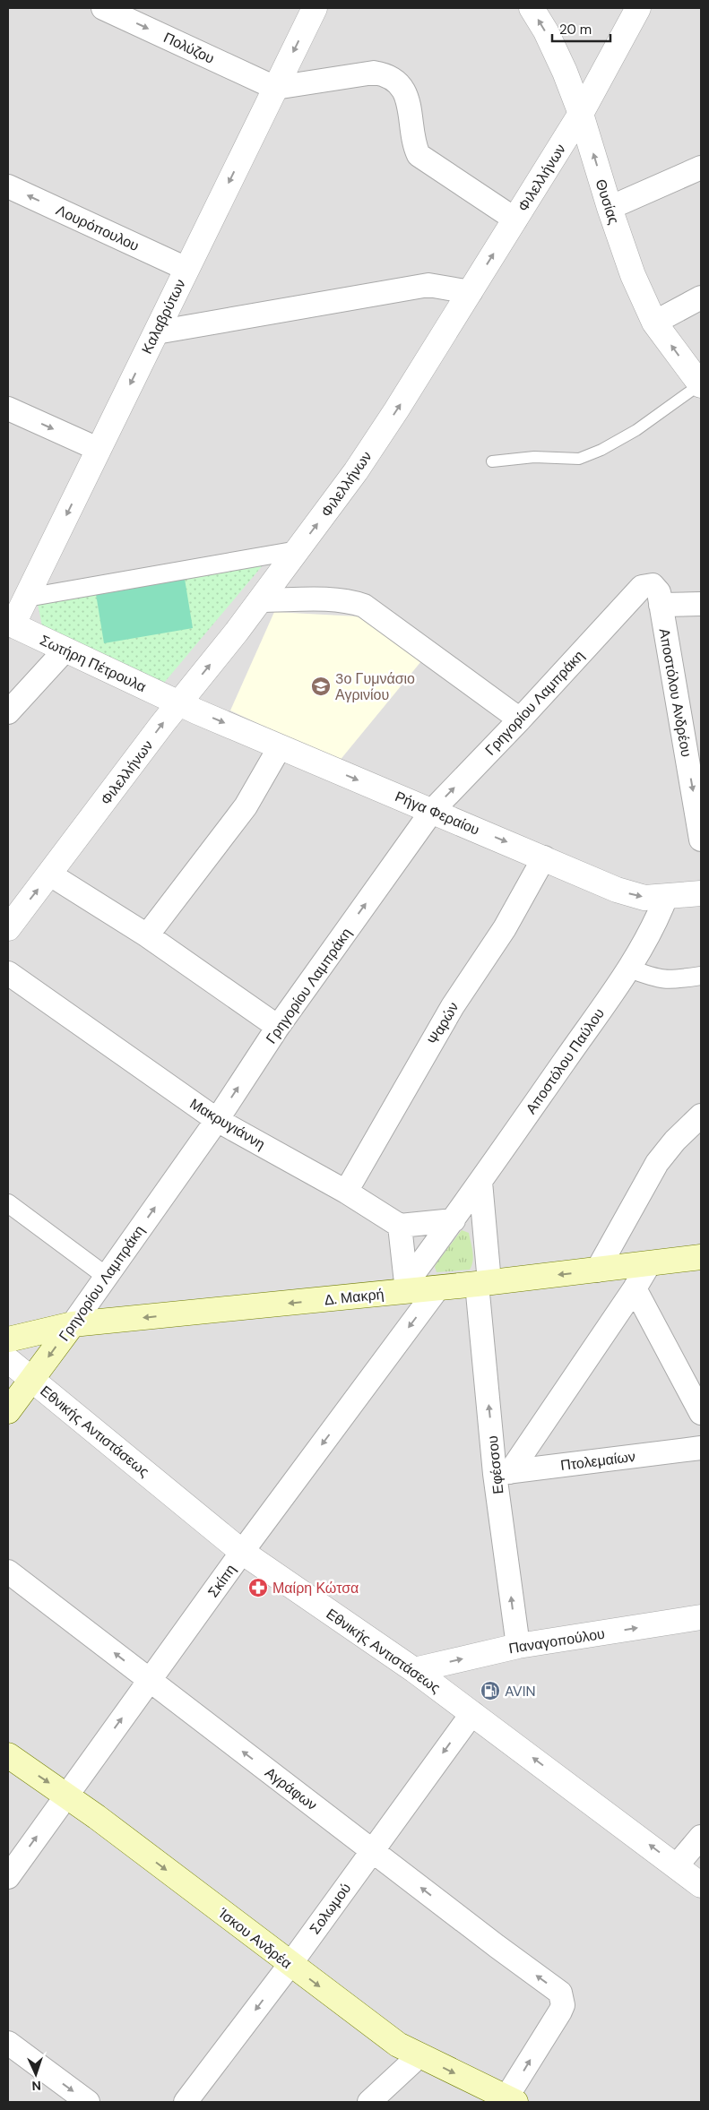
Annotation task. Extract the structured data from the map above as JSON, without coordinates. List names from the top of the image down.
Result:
{
  "streets": {
    "main road": ["Γρηγορίου Λαμπράκη", "Δ. Μακρή", "Ίσκου Ανδρέα"],
    "street": [
      "Πολύζου",
      "Φιλελλήνων",
      "Θυσίας",
      "Λουρόπουλου",
      "Καλαβρύτων",
      "Σωτήρη Πέτρουλα",
      "Αποστόλου Ανδρέου",
      "Ρήγα Φεραίου",
      "Ψαρών",
      "Αποστόλου Παύλου",
      "Μακρυγιάννη",
      "Εθνικής Αντιστάσεως",
      "Πτολεμαίων",
      "Εφέσσου",
      "Σκίπη",
      "Παναγοπούλου",
      "Αγράφων",
      "Σολωμού"
    ]
  },
  "crossings": [
    ["Πολύζου", "Καλαβρύτων"],
    ["Φιλελλήνων", "Θυσίας"],
    ["Φιλελλήνων", "Σωτήρη Πέτρουλα"],
    ["Φιλελλήνων", "Ρήγα Φεραίου"],
    ["Λουρόπουλου", "Καλαβρύτων"],
    ["Καλαβρύτων", "Σωτήρη Πέτρουλα"],
    ["Σωτήρη Πέτρουλα", "Ρήγα Φεραίου"],
    ["Αποστόλου Ανδρέου", "Γρηγορίου Λαμπράκη"],
    ["Γρηγορίου Λαμπράκη", "Ρήγα Φεραίου"],
    ["Γρηγορίου Λαμπράκη", "Μακρυγιάννη"],
    ["Γρηγορίου Λαμπράκη", "Δ. Μακρή"],
    ["Γρηγορίου Λαμπράκη", "Εθνικής Αντιστάσεως"],
    ["Ρήγα Φεραίου", "Ψαρών"],
    ["Ρήγα Φεραίου", "Αποστόλου Παύλου"],
    ["Ψαρών", "Μακρυγιάννη"],
    ["Αποστόλου Παύλου", "Δ. Μακρή"],
    ["Αποστόλου Παύλου", "Εφέσσου"],
    ["Δ. Μακρή", "Εφέσσου"],
    ["Δ. Μακρή", "Σκίπη"],
    ["Εθνικής Αντιστάσεως", "Σκίπη"],
    ["Εθνικής Αντιστάσεως", "Παναγοπούλου"],
    ["Εθνικής Αντιστάσεως", "Σολωμού"],
    ["Πτολεμαίων", "Εφέσσου"],
    ["Εφέσσου", "Παναγοπούλου"],
    ["Σκίπη", "Αγράφων"],
    ["Σκίπη", "Ίσκου Ανδρέα"],
    ["Αγράφων", "Σολωμού"],
    ["Αγράφων", "Ίσκου Ανδρέα"],
    ["Σολωμού", "Ίσκου Ανδρέα"]
  ],
  "one_way": [
    "Πολύζου",
    "Θυσίας",
    "Καλαβρύτων",
    "Αποστόλου Ανδρέου",
    "Γρηγορίου Λαμπράκη",
    "Δ. Μακρή",
    "Παναγοπούλου",
    "Αγράφων",
    "Σολωμού",
    "Ίσκου Ανδρέα"
  ],
  "places": {
    "school or university": ["3ο Γυμνάσιο Αγρινίου"],
    "pharmacy": ["Μαίρη Κώτσα"],
    "fuel station": ["AVIN"]
  },
  "scale_bar": "20 m",
  "north": "bottom"
}
